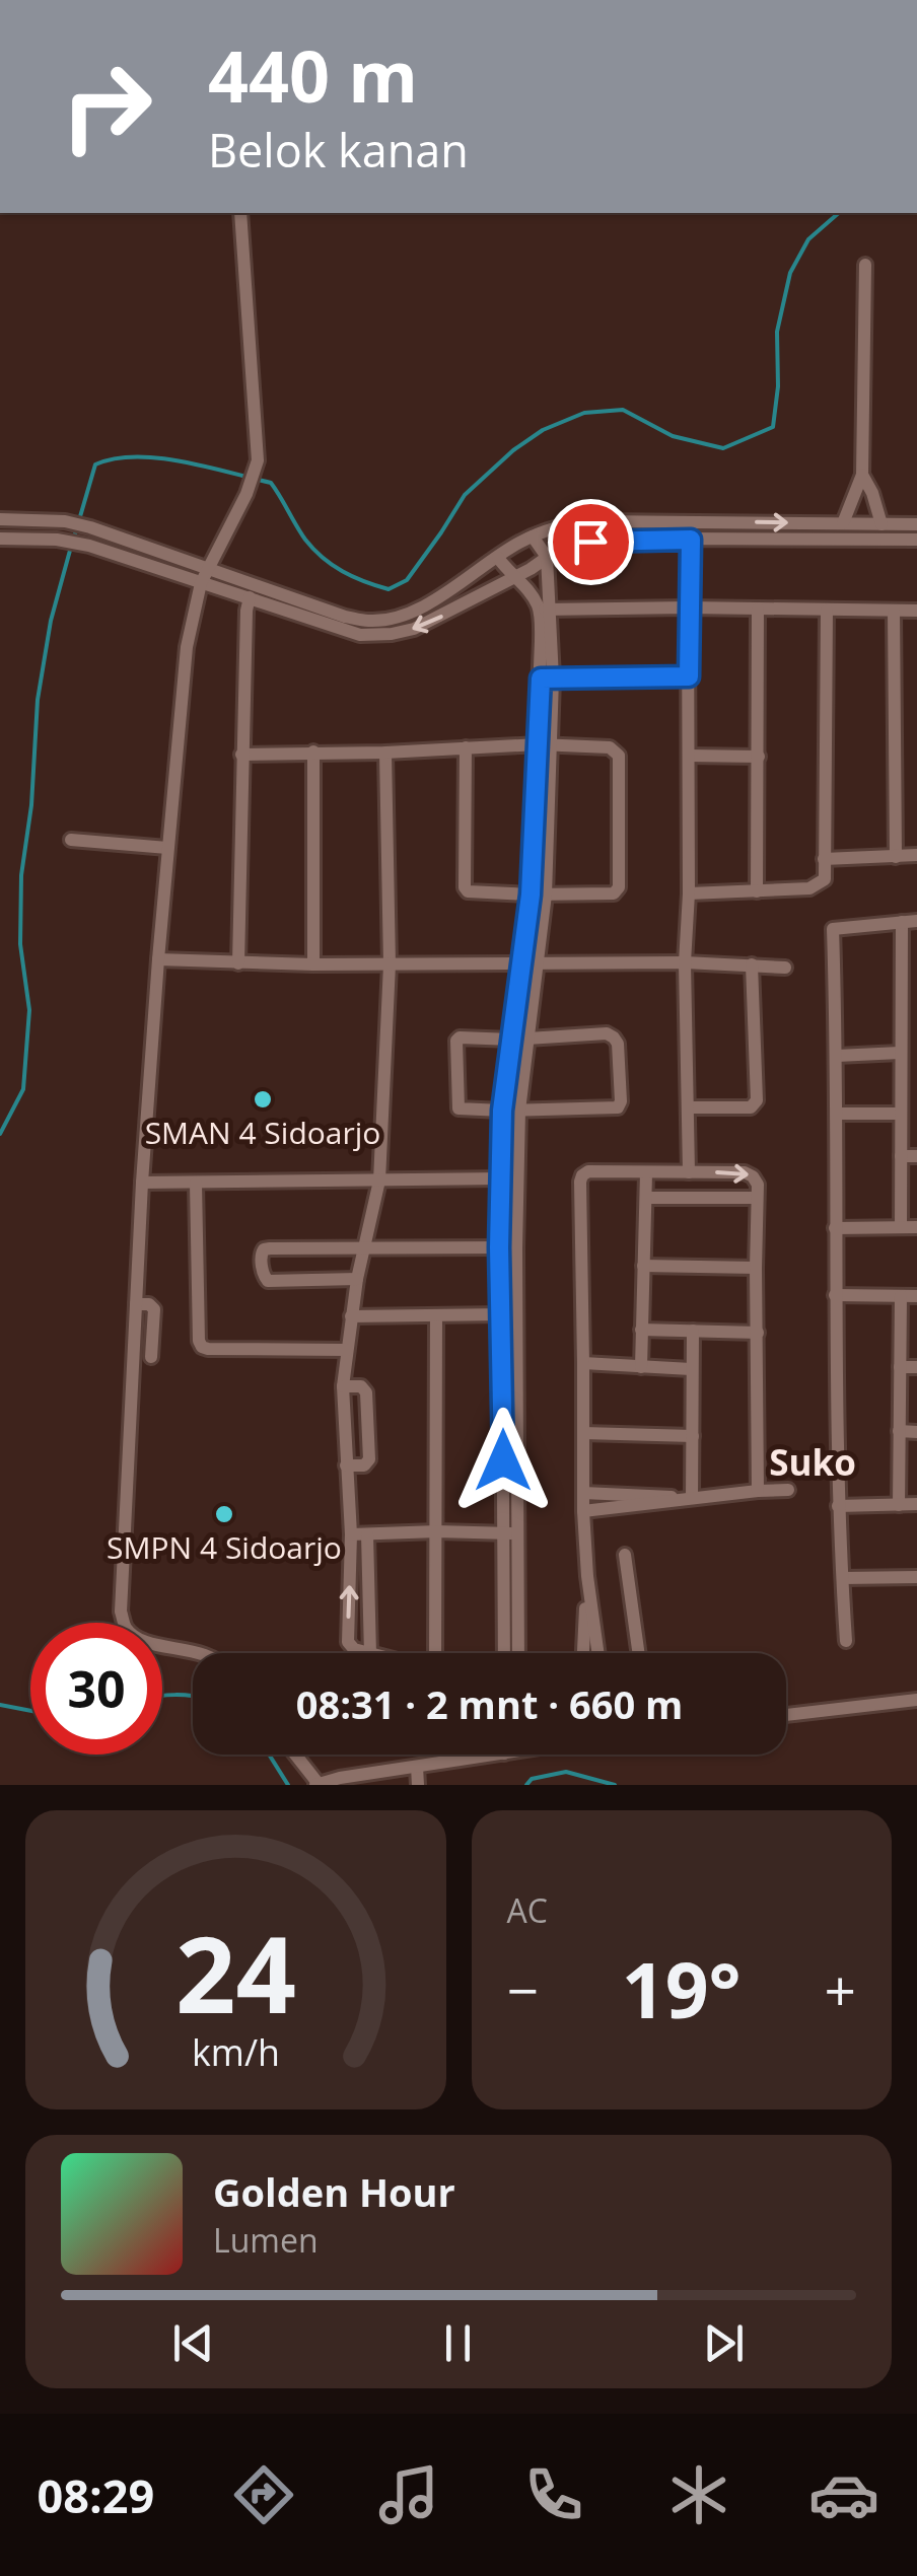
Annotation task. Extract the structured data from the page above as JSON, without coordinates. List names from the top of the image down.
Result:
{
  "districts": ["Suko"],
  "places": ["SMAN 4 Sidoarjo", "SMPN 4 Sidoarjo"],
  "page": {
    "turn": ["440 m", "Belok kanan"],
    "limit": "30",
    "trip": "08:31 · 2 mnt · 660 m",
    "tile": "AC",
    "heat": ["−", "19°", "+"],
    "song": ["Golden Hour", "Lumen"],
    "tabs": "08:29",
    "gauge": ["24", "km/h"]
  }
}
